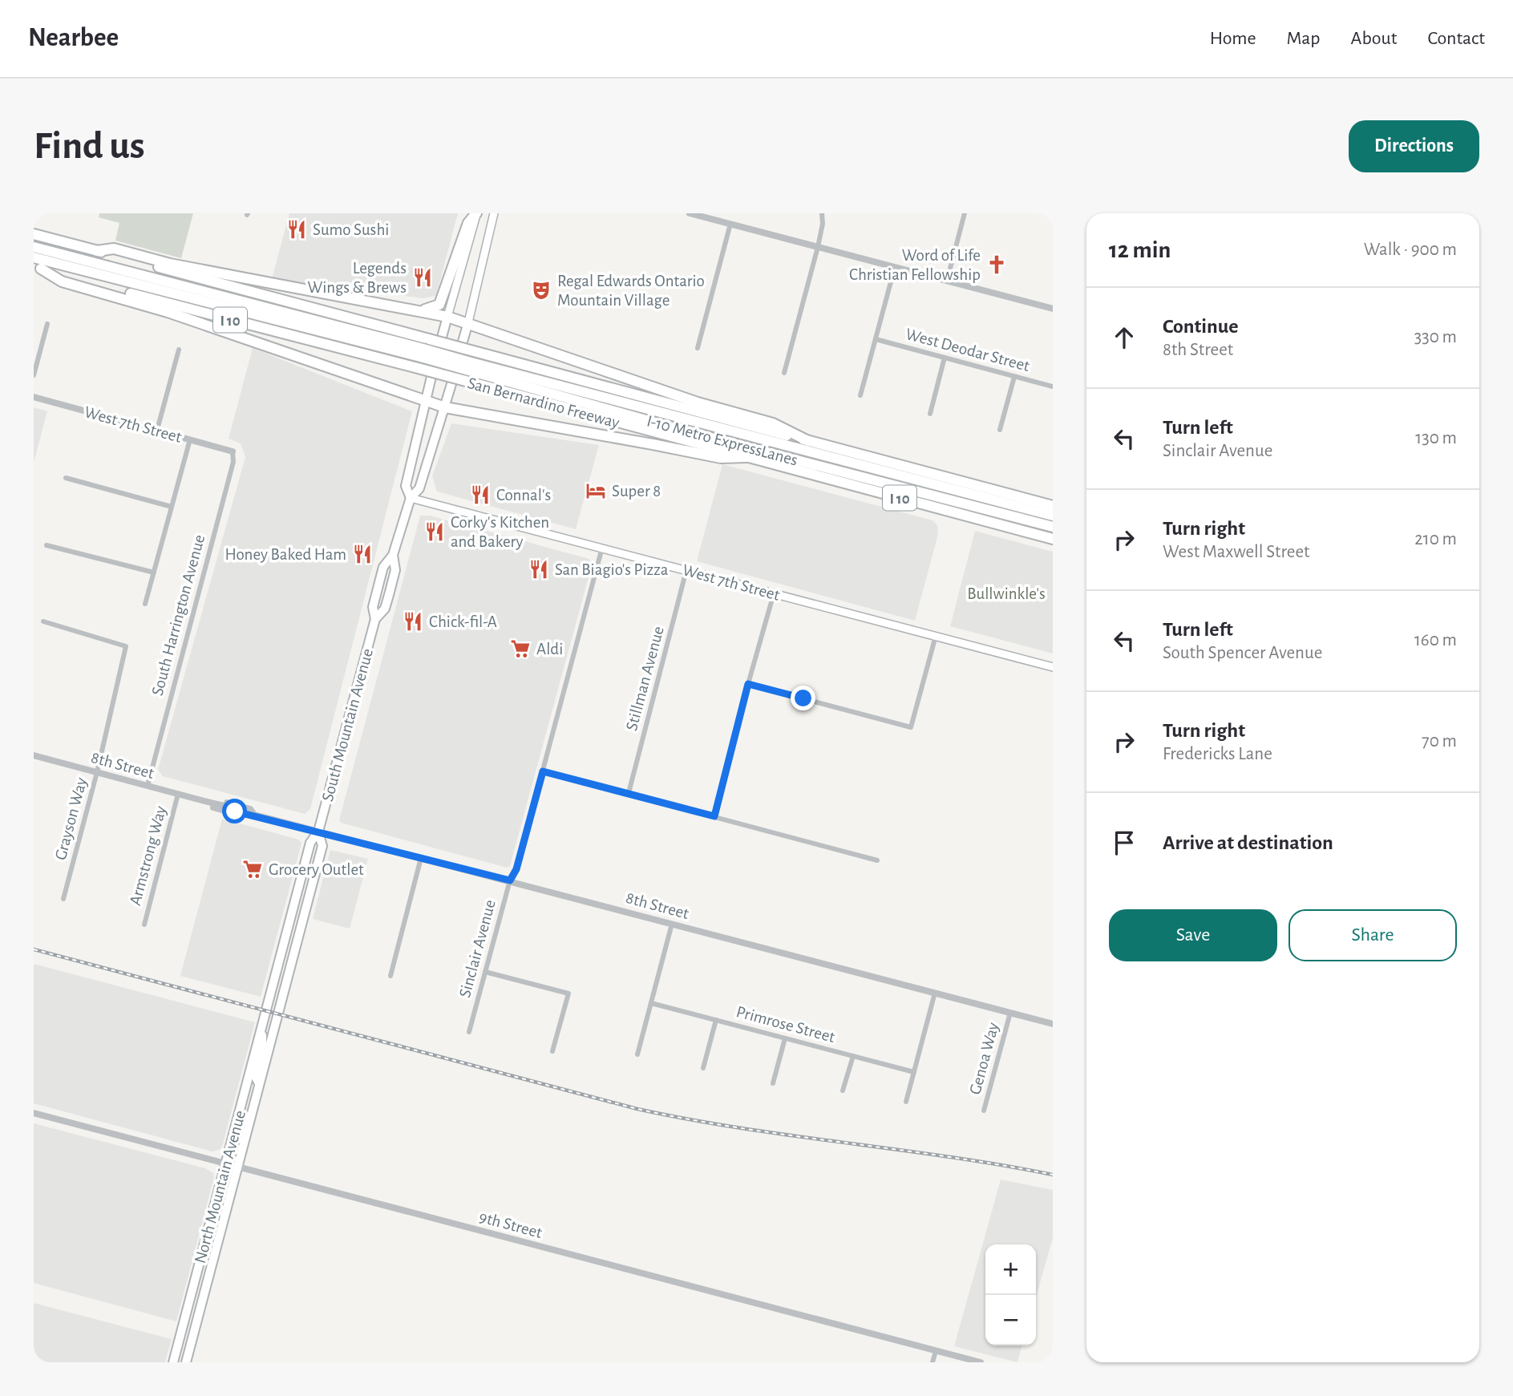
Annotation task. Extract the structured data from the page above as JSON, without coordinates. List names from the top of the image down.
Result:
{
  "streets": {
    "highway": ["I 10", "San Bernardino Freeway", "I-10 Metro ExpressLanes"],
    "main road": ["West 7th Street", "South Mountain Avenue", "North Mountain Avenue"],
    "street": [
      "West Deodar Street",
      "South Harrington Avenue",
      "Stillman Avenue",
      "8th Street",
      "Grayson Way",
      "Armstrong Way",
      "Sinclair Avenue",
      "Primrose Street",
      "Genoa Way",
      "9th Street"
    ]
  },
  "crossings": [
    ["San Bernardino Freeway", "I-10 Metro ExpressLanes"],
    ["West 7th Street", "South Harrington Avenue"],
    ["West 7th Street", "Stillman Avenue"],
    ["West 7th Street", "South Mountain Avenue"],
    ["West 7th Street", "Sinclair Avenue"],
    ["South Harrington Avenue", "8th Street"],
    ["South Mountain Avenue", "8th Street"],
    ["South Mountain Avenue", "North Mountain Avenue"],
    ["8th Street", "Grayson Way"],
    ["8th Street", "Armstrong Way"],
    ["8th Street", "Sinclair Avenue"],
    ["8th Street", "Genoa Way"],
    ["North Mountain Avenue", "9th Street"]
  ],
  "parks": ["Bullwinkle's"],
  "places": {
    "restaurant": [
      "Sumo Sushi",
      "Legends Wings & Brews",
      "Connal's",
      "Corky's Kitchen and Bakery",
      "Honey Baked Ham",
      "San Biagio's Pizza",
      "Chick-fil-A"
    ],
    "church": ["Word of Life Christian Fellowship"],
    "theatre": ["Regal Edwards Ontario Mountain Village"],
    "hotel": ["Super 8"],
    "supermarket": ["Aldi", "Grocery Outlet"]
  },
  "page": {
    "header": "Nearbee",
    "nav": [
      "Home",
      "Map",
      "About",
      "Contact"
    ],
    "buttons": [
      "Directions",
      ["Save", "Share"]
    ],
    "title": "Find us",
    "heading": ["12 min", "Walk · 900 m"],
    "list": [
      ["Continue", "8th Street", "330 m"],
      ["Turn left", "Sinclair Avenue", "130 m"],
      ["Turn right", "West Maxwell Street", "210 m"],
      ["Turn left", "South Spencer Avenue", "160 m"],
      ["Turn right", "Fredericks Lane", "70 m"],
      "Arrive at destination"
    ],
    "map_buttons": ["+", "−"]
  }
}
